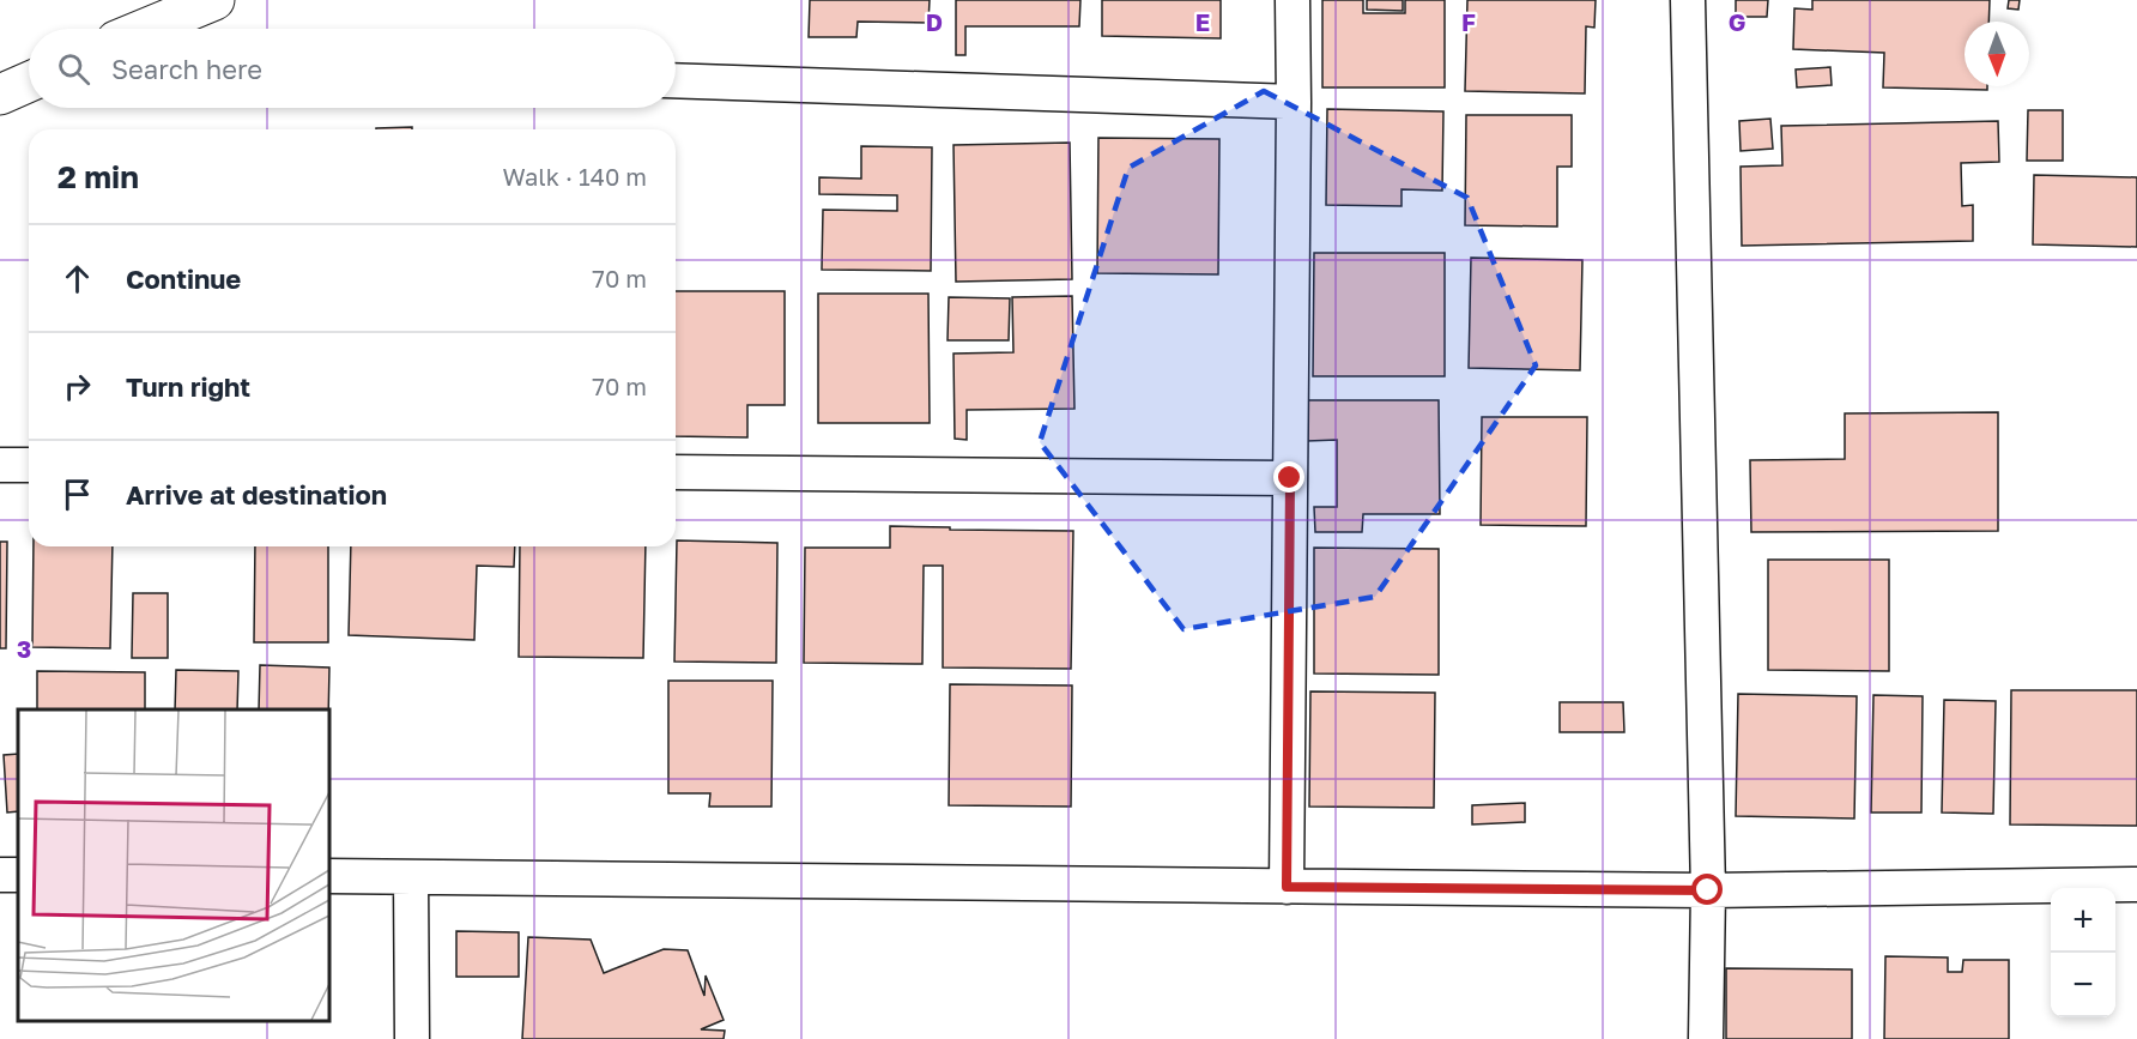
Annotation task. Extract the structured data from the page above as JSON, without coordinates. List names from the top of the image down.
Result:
{
  "north": "bottom",
  "page": {
    "search": "Search here",
    "heading": ["2 min", "Walk · 140 m"],
    "list": [
      ["Continue", "70 m"],
      ["Turn right", "70 m"],
      "Arrive at destination"
    ],
    "map_buttons": ["+", "−"]
  },
  "grid": {
    "columns": [
      "D",
      "E",
      "F",
      "G"
    ],
    "rows": ["3"]
  }
}
